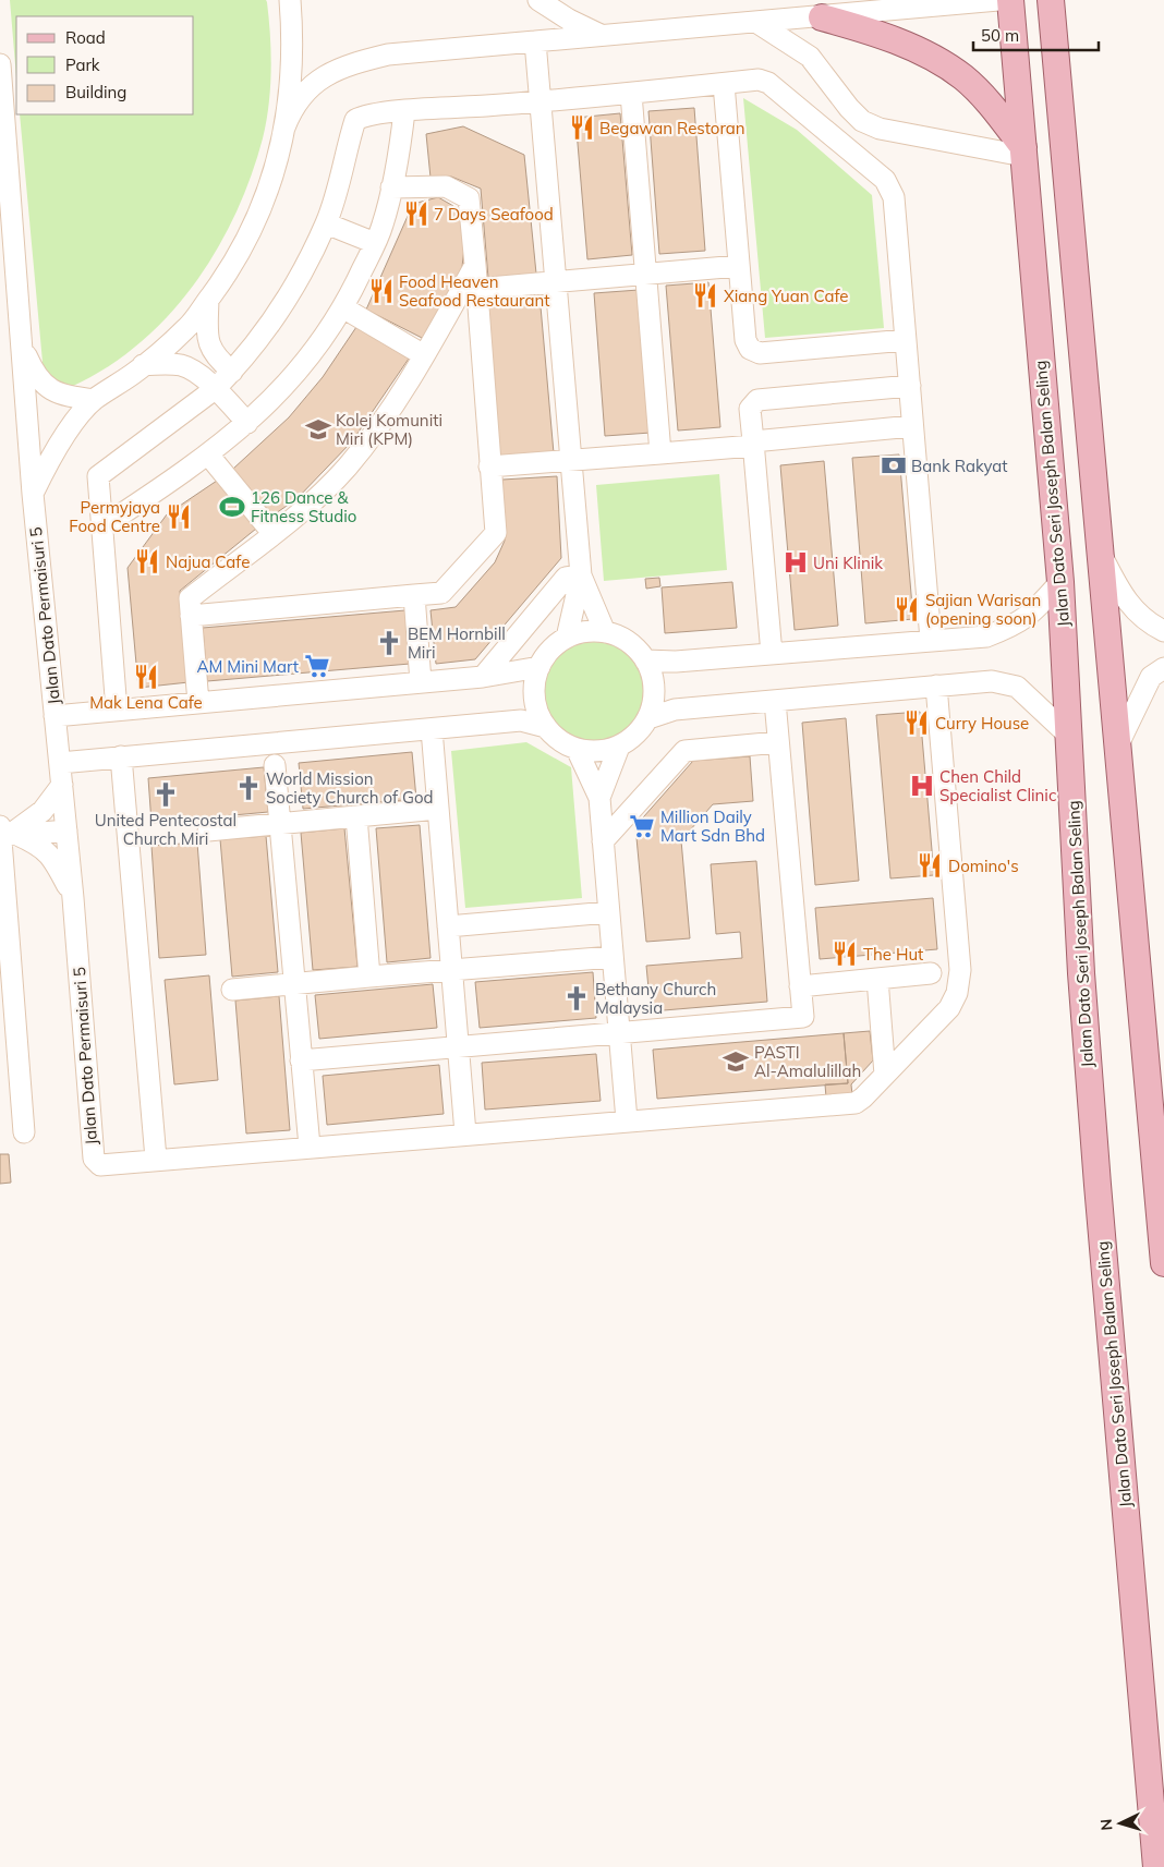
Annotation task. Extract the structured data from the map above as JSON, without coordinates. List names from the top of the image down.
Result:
{
  "streets": {
    "main road": ["Jalan Dato Seri Joseph Balan Seling"],
    "street": ["Jalan Dato Permaisuri 5"]
  },
  "places": {
    "restaurant": [
      "Begawan Restoran",
      "7 Days Seafood",
      "Food Heaven Seafood Restaurant",
      "Xiang Yuan Cafe",
      "Permyjaya Food Centre",
      "Najua Cafe",
      "Sajian Warisan (opening soon)",
      "Mak Lena Cafe",
      "Curry House",
      "Domino's",
      "The Hut"
    ],
    "school or university": ["Kolej Komuniti Miri (KPM)", "PASTI Al-Amalulillah"],
    "bank": ["Bank Rakyat"],
    "sports": ["126 Dance & Fitness Studio"],
    "hospital": ["Uni Klinik", "Chen Child Specialist Clinic"],
    "church": [
      "BEM Hornbill Miri",
      "World Mission Society Church of God",
      "United Pentecostal Church Miri",
      "Bethany Church Malaysia"
    ],
    "supermarket": ["AM Mini Mart", "Million Daily Mart Sdn Bhd"]
  },
  "legend": ["Road", "Park", "Building"],
  "scale_bar": "50 m",
  "north": "left"
}
